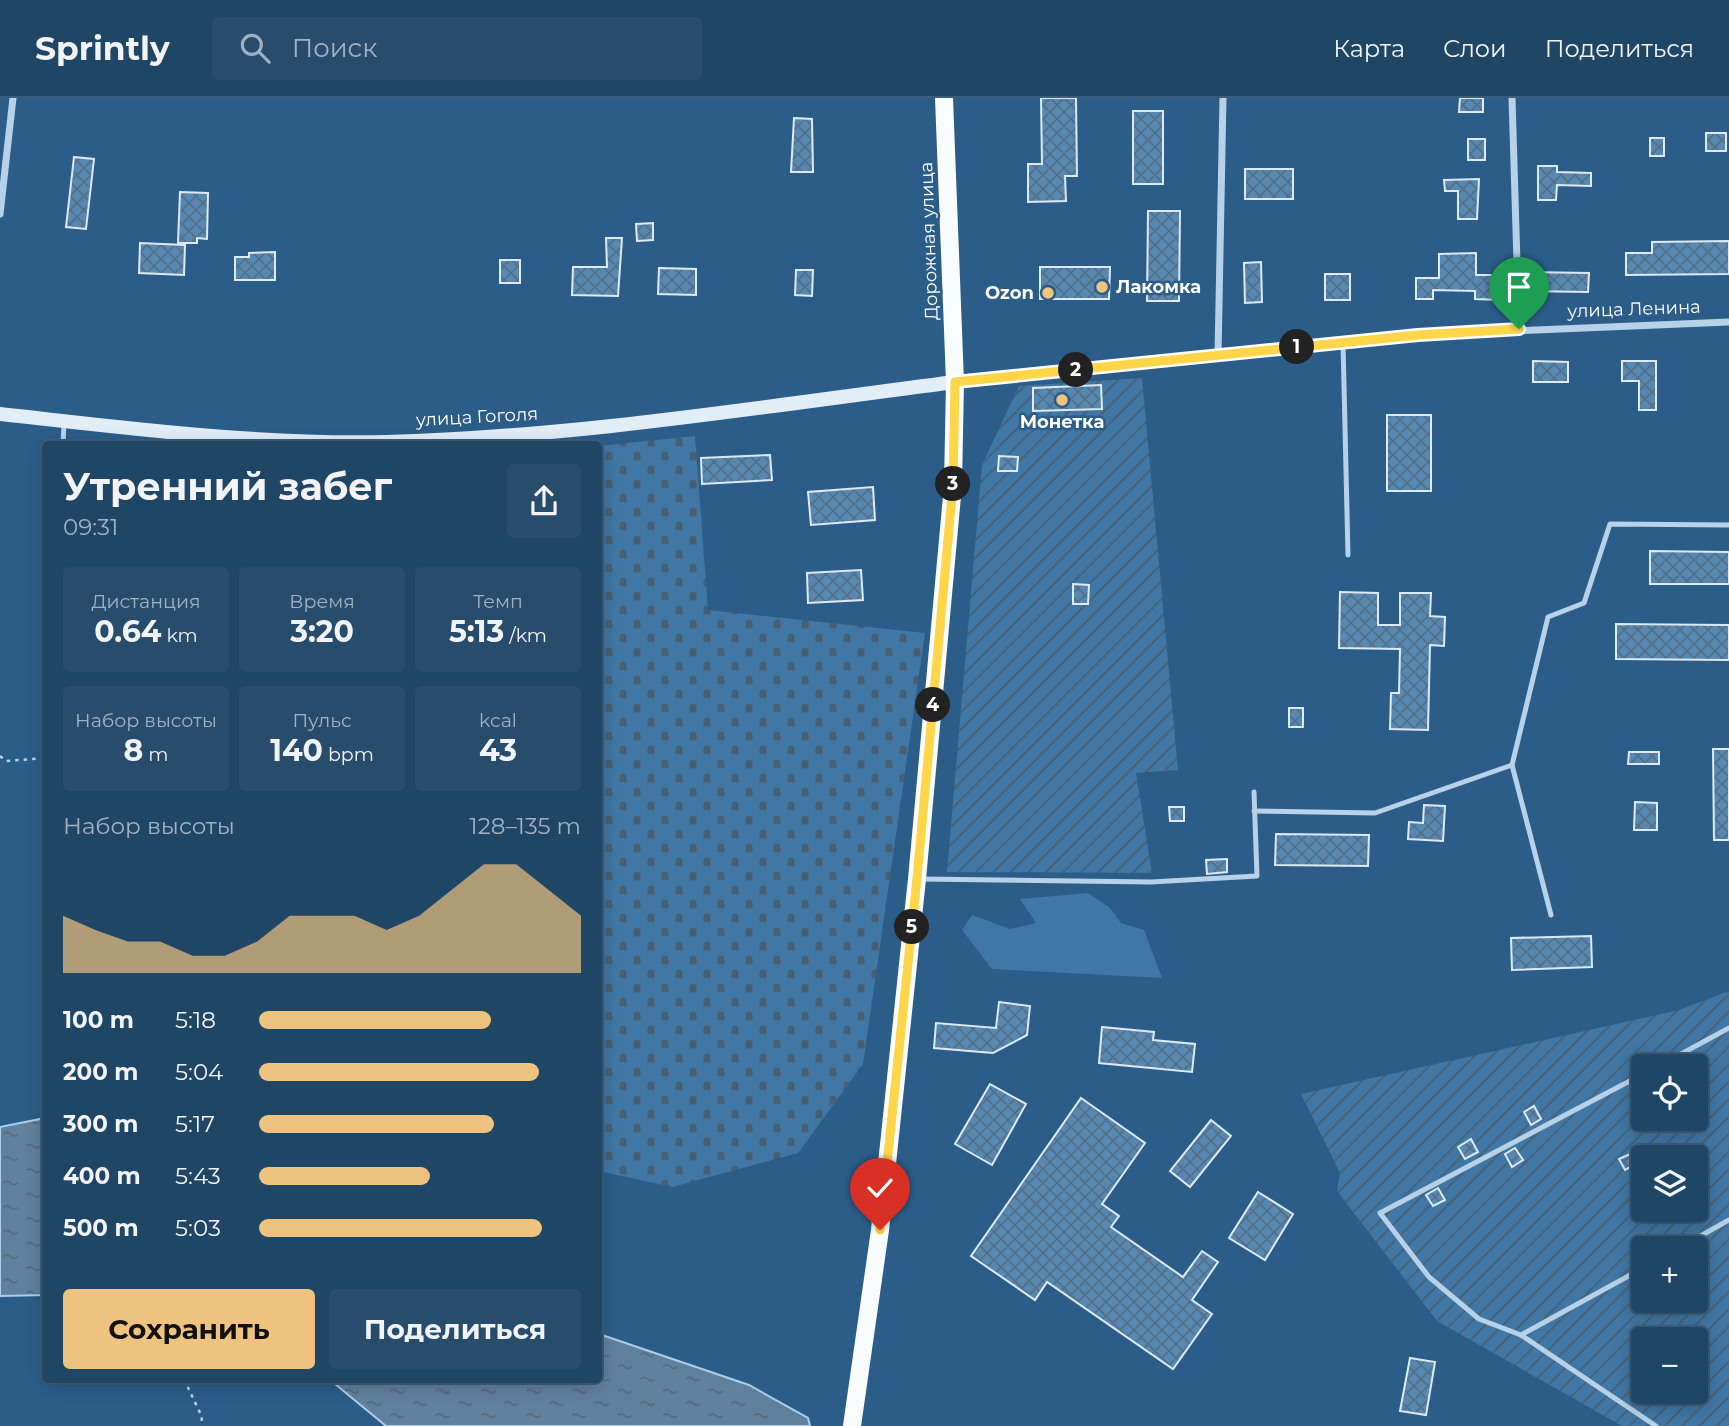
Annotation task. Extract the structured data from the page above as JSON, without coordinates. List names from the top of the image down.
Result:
{
  "streets": {
    "main road": ["Дорожная улица"],
    "street": ["улица Ленина", "улица Гоголя"]
  },
  "crossings": [
    ["Дорожная улица", "улица Ленина"],
    ["Дорожная улица", "улица Гоголя"],
    ["улица Ленина", "улица Гоголя"]
  ],
  "places": ["Лакомка", "Ozon", "Монетка"],
  "page": {
    "header": "Sprintly",
    "search": "Поиск",
    "nav": ["Карта", "Слои", "Поделиться"],
    "pins": [
      "1",
      "2",
      "3",
      "4",
      "5"
    ],
    "heading": ["Утренний забег", "09:31"],
    "stats": [
      ["Дистанция", "0.64 km"],
      ["Время", "3:20"],
      ["Темп", "5:13 /km"],
      ["Набор высоты", "8 m"],
      ["Пульс", "140 bpm"],
      ["kcal", "43"]
    ],
    "chart": ["Набор высоты", "128–135 m"],
    "list": [
      {
        "name": "100 m",
        "note": "5:18"
      },
      {
        "name": "200 m",
        "note": "5:04"
      },
      {
        "name": "300 m",
        "note": "5:17"
      },
      {
        "name": "400 m",
        "note": "5:43"
      },
      {
        "name": "500 m",
        "note": "5:03"
      }
    ],
    "map_buttons": ["+", "−"],
    "buttons": ["Сохранить", "Поделиться"]
  }
}
